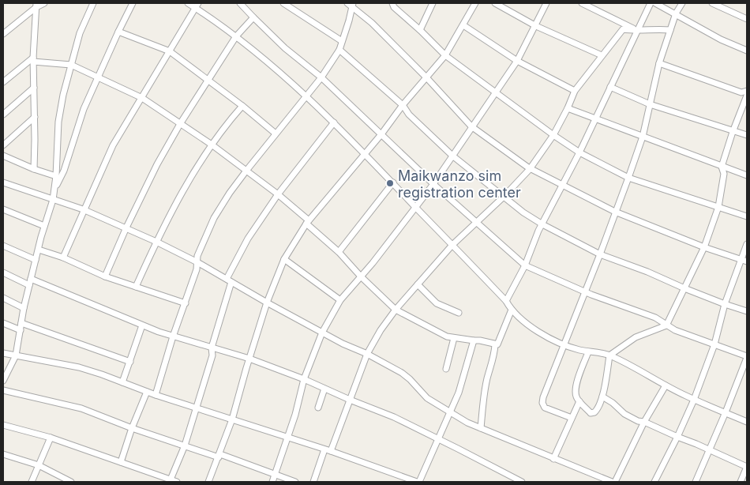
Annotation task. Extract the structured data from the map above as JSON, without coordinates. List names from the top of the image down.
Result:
{
  "places": ["Maikwanzo sim registration center"]
}
